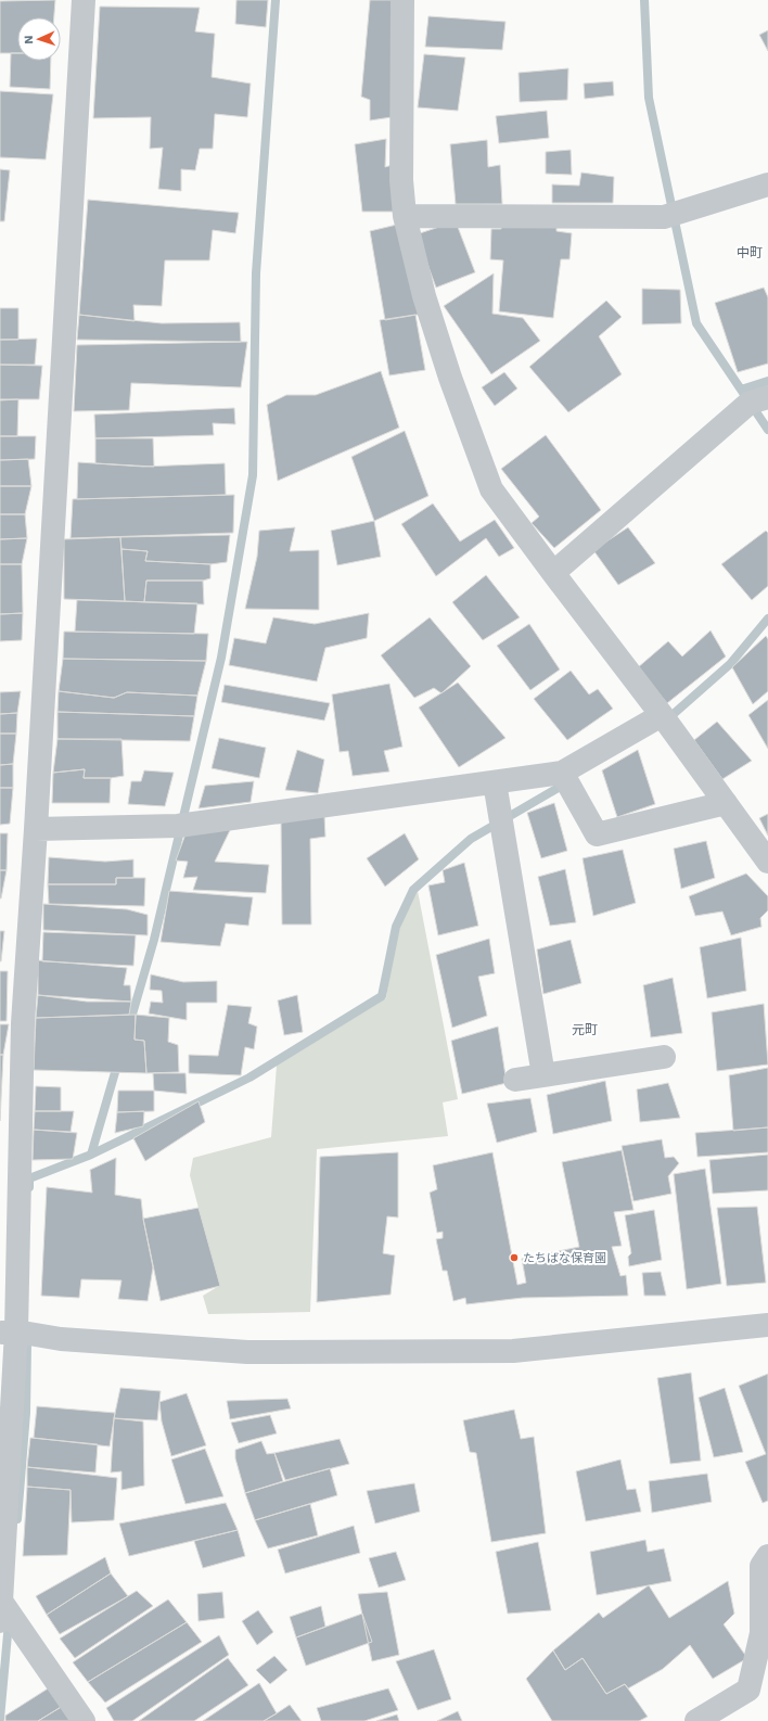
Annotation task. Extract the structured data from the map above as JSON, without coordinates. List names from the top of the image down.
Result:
{
  "districts": ["中町", "元町"],
  "places": ["たちばな保育園"],
  "north": "left"
}
